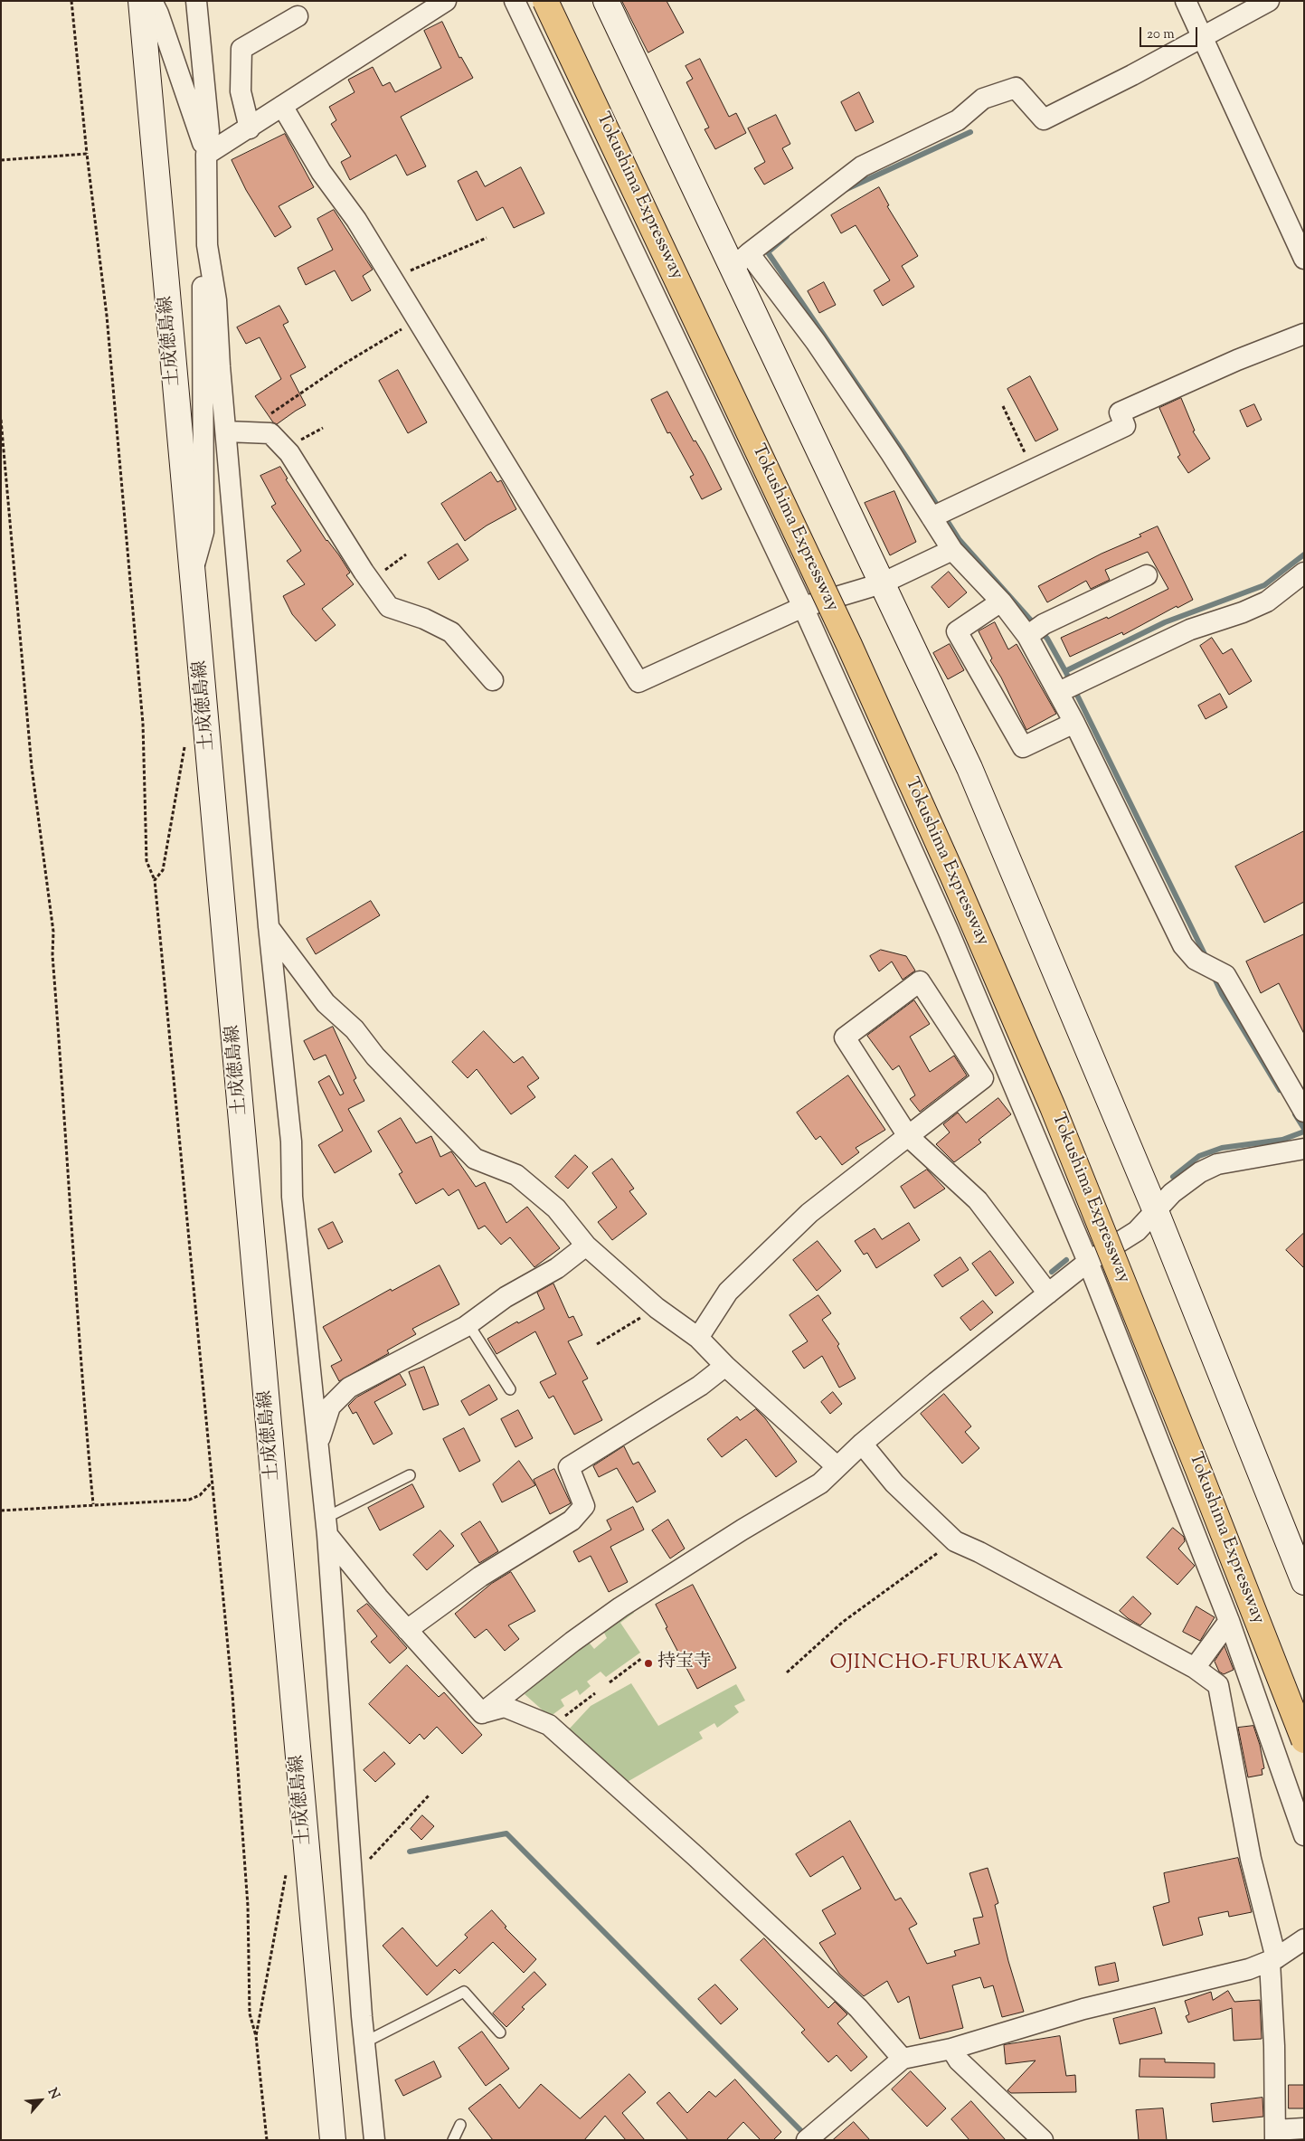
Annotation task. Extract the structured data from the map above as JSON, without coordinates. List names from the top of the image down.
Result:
{
  "streets": {
    "highway": ["Tokushima Expressway"],
    "main road": ["土成徳島線"]
  },
  "districts": ["OJINCHO-FURUKAWA"],
  "places": ["持宝寺"],
  "scale_bar": "20 m",
  "north": "top right"
}
